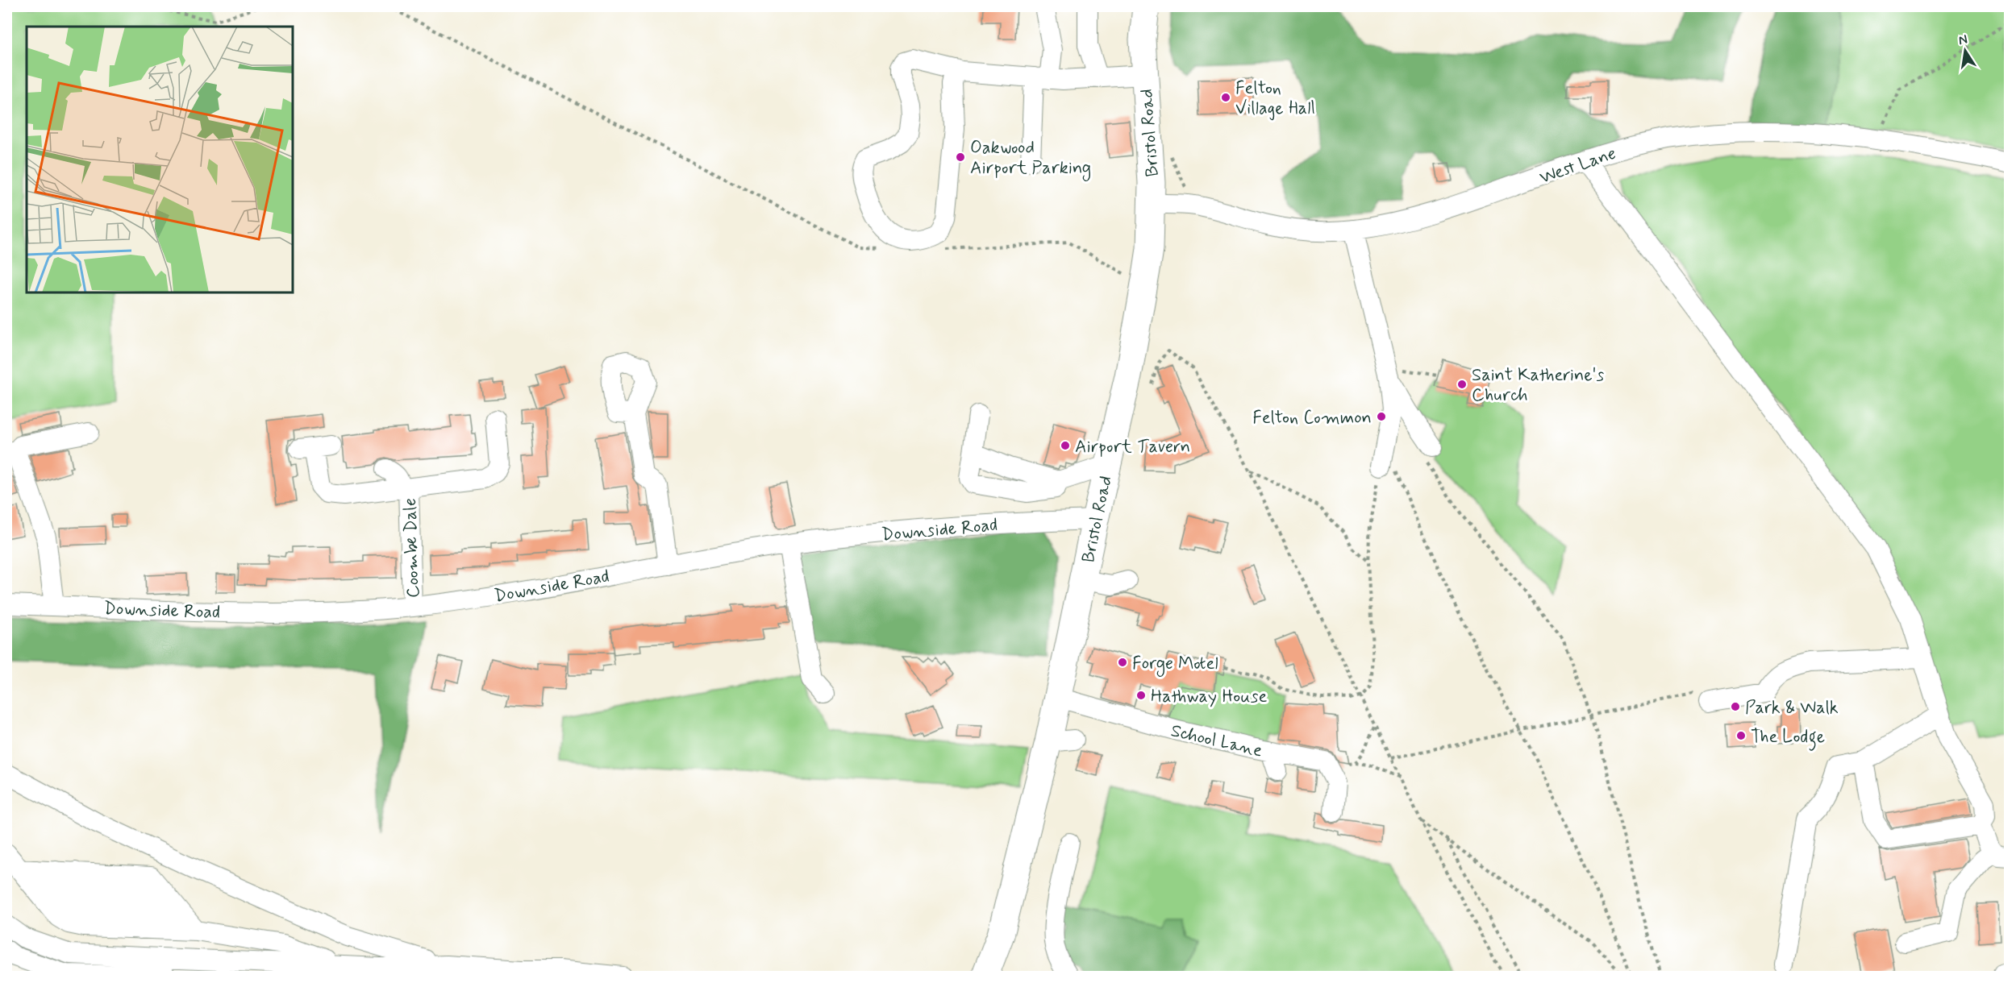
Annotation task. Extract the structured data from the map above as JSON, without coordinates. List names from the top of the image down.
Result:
{
  "streets": {
    "highway": ["Bristol Road"],
    "street": [
      "West Lane",
      "Downside Road",
      "Coombe Dale",
      "School Lane"
    ]
  },
  "crossings": [
    ["Bristol Road", "West Lane"],
    ["Bristol Road", "Downside Road"],
    ["Bristol Road", "School Lane"],
    ["Downside Road", "Coombe Dale"]
  ],
  "places": [
    "Felton Village Hall",
    "Oakwood Airport Parking",
    "Saint Katherine's Church",
    "Felton Common",
    "Airport Tavern",
    "Forge Motel",
    "Hathway House",
    "Park & Walk",
    "The Lodge"
  ],
  "north": "top"
}
